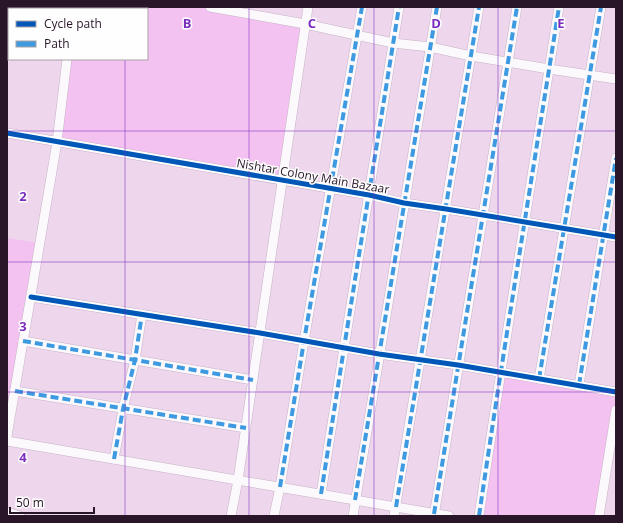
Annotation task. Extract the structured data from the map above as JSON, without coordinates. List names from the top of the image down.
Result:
{
  "streets": {
    "street": ["Nishtar Colony Main Bazaar"]
  },
  "legend": ["Cycle path", "Path"],
  "scale_bar": "50 m",
  "grid": {
    "columns": [
      "B",
      "C",
      "D",
      "E"
    ],
    "rows": ["2", "3", "4"]
  }
}
